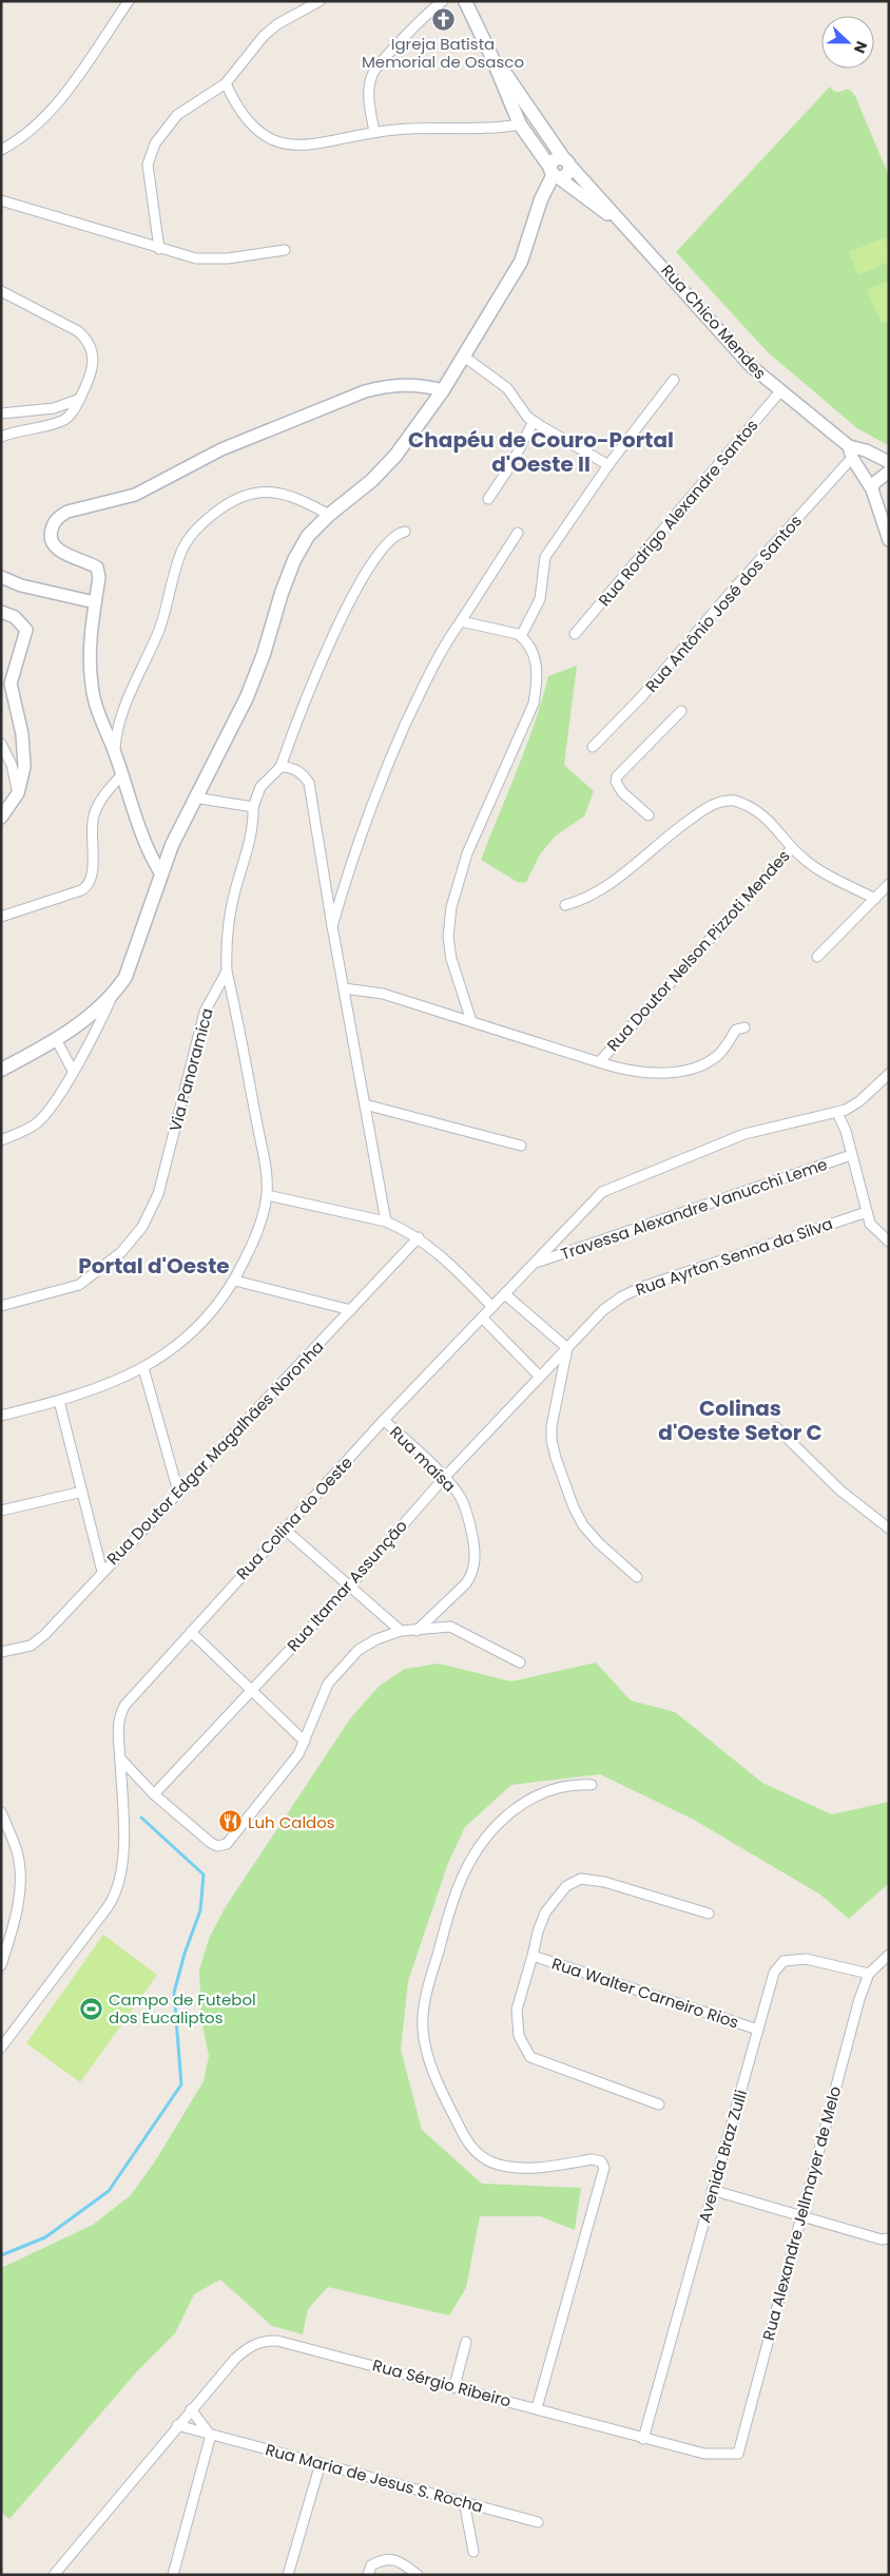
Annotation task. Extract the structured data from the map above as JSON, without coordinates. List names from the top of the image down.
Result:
{
  "streets": {
    "street": [
      "Rua Chico Mendes",
      "Rua Rodrigo Alexandre Santos",
      "Rua Antônio José dos Santos",
      "Rua Doutor Nelson Pizzoti Mendes",
      "Via Panoramica",
      "Travessa Alexandre Vanucchi Leme",
      "Rua Ayrton Senna da Silva",
      "Rua Doutor Edgar Magalhães Noronha",
      "Rua maísa",
      "Rua Colina do Oeste",
      "Rua Itamar Assunção",
      "Rua Walter Carneiro Rios",
      "Avenida Braz Zulli",
      "Rua Alexandre Jellmayer de Melo",
      "Rua Sérgio Ribeiro",
      "Rua Maria de Jesus S. Rocha"
    ]
  },
  "crossings": [
    ["Rua Chico Mendes", "Rua Rodrigo Alexandre Santos"],
    ["Rua Chico Mendes", "Rua Antônio José dos Santos"],
    ["Travessa Alexandre Vanucchi Leme", "Rua Colina do Oeste"],
    ["Rua Ayrton Senna da Silva", "Rua Itamar Assunção"],
    ["Rua maísa", "Rua Colina do Oeste"],
    ["Rua maísa", "Rua Itamar Assunção"],
    ["Rua Walter Carneiro Rios", "Avenida Braz Zulli"],
    ["Avenida Braz Zulli", "Rua Alexandre Jellmayer de Melo"],
    ["Avenida Braz Zulli", "Rua Sérgio Ribeiro"],
    ["Rua Alexandre Jellmayer de Melo", "Rua Sérgio Ribeiro"],
    ["Rua Sérgio Ribeiro", "Rua Maria de Jesus S. Rocha"]
  ],
  "districts": ["Chapéu de Couro-Portal d'Oeste II", "Portal d'Oeste", "Colinas d'Oeste Setor C"],
  "places": {
    "church": ["Igreja Batista Memorial de Osasco"],
    "restaurant": ["Luh Caldos"],
    "sports": ["Campo de Futebol dos Eucaliptos"]
  },
  "north": "right"
}
